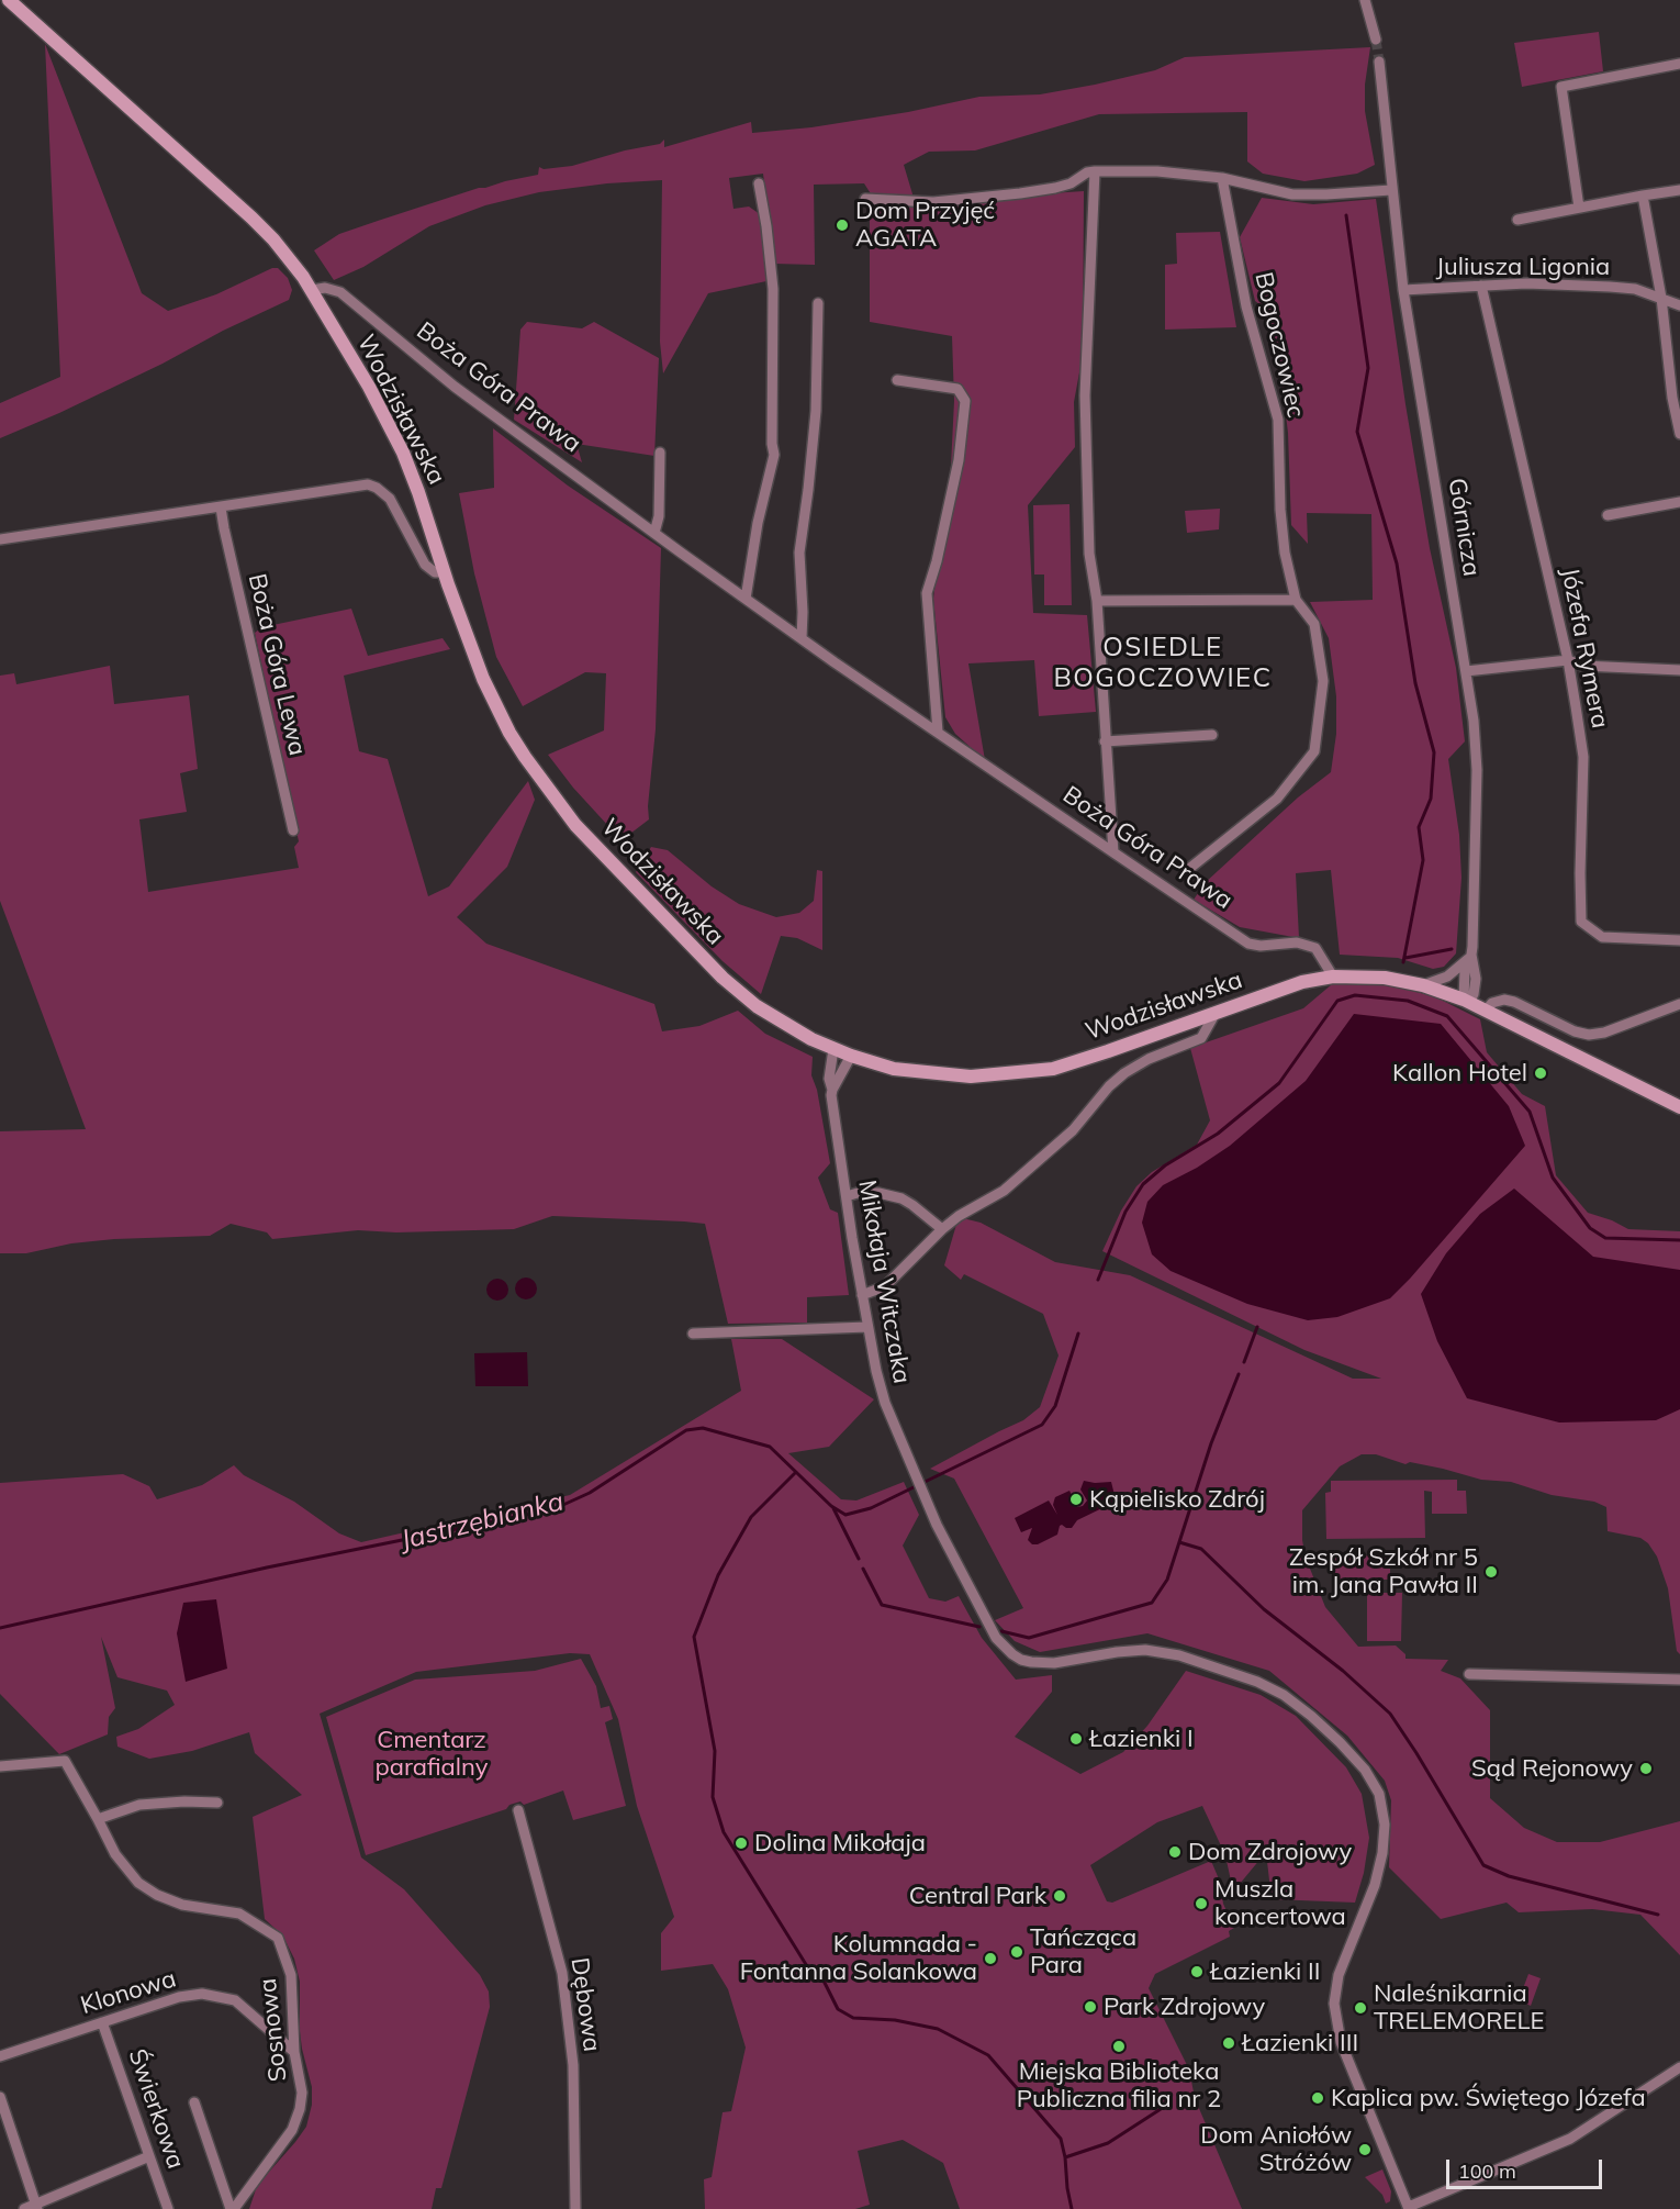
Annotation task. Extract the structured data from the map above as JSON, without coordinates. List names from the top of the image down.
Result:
{
  "streets": {
    "main road": ["Wodzisławska"],
    "street": [
      "Juliusza Ligonia",
      "Bogoczowiec",
      "Boża Góra Prawa",
      "Górnicza",
      "Józefa Rymera",
      "Boża Góra Lewa",
      "Mikołaja Witczaka",
      "Klonowa",
      "Dębowa",
      "Sosnowa",
      "Świerkowa"
    ]
  },
  "crossings": [
    ["Juliusza Ligonia", "Górnicza"],
    ["Juliusza Ligonia", "Józefa Rymera"],
    ["Boża Góra Prawa", "Wodzisławska"],
    ["Wodzisławska", "Górnicza"],
    ["Wodzisławska", "Mikołaja Witczaka"],
    ["Klonowa", "Sosnowa"],
    ["Klonowa", "Świerkowa"]
  ],
  "districts": ["OSIEDLE BOGOCZOWIEC"],
  "water": ["Jastrzębianka"],
  "parks": ["Cmentarz parafialny"],
  "places": [
    "Dom Przyjęć AGATA",
    "Kallon Hotel",
    "Kąpielisko Zdrój",
    "Zespół Szkół nr 5 im. Jana Pawła II",
    "Łazienki I",
    "Sąd Rejonowy",
    "Dolina Mikołaja",
    "Dom Zdrojowy",
    "Central Park",
    "Muszla koncertowa",
    "Tańcząca Para",
    "Kolumnada - Fontanna Solankowa",
    "Łazienki II",
    "Park Zdrojowy",
    "Naleśnikarnia TRELEMORELE",
    "Łazienki III",
    "Miejska Biblioteka Publiczna filia nr 2",
    "Kaplica pw. Świętego Józefa",
    "Dom Aniołów Stróżów"
  ],
  "scale_bar": "100 m"
}
